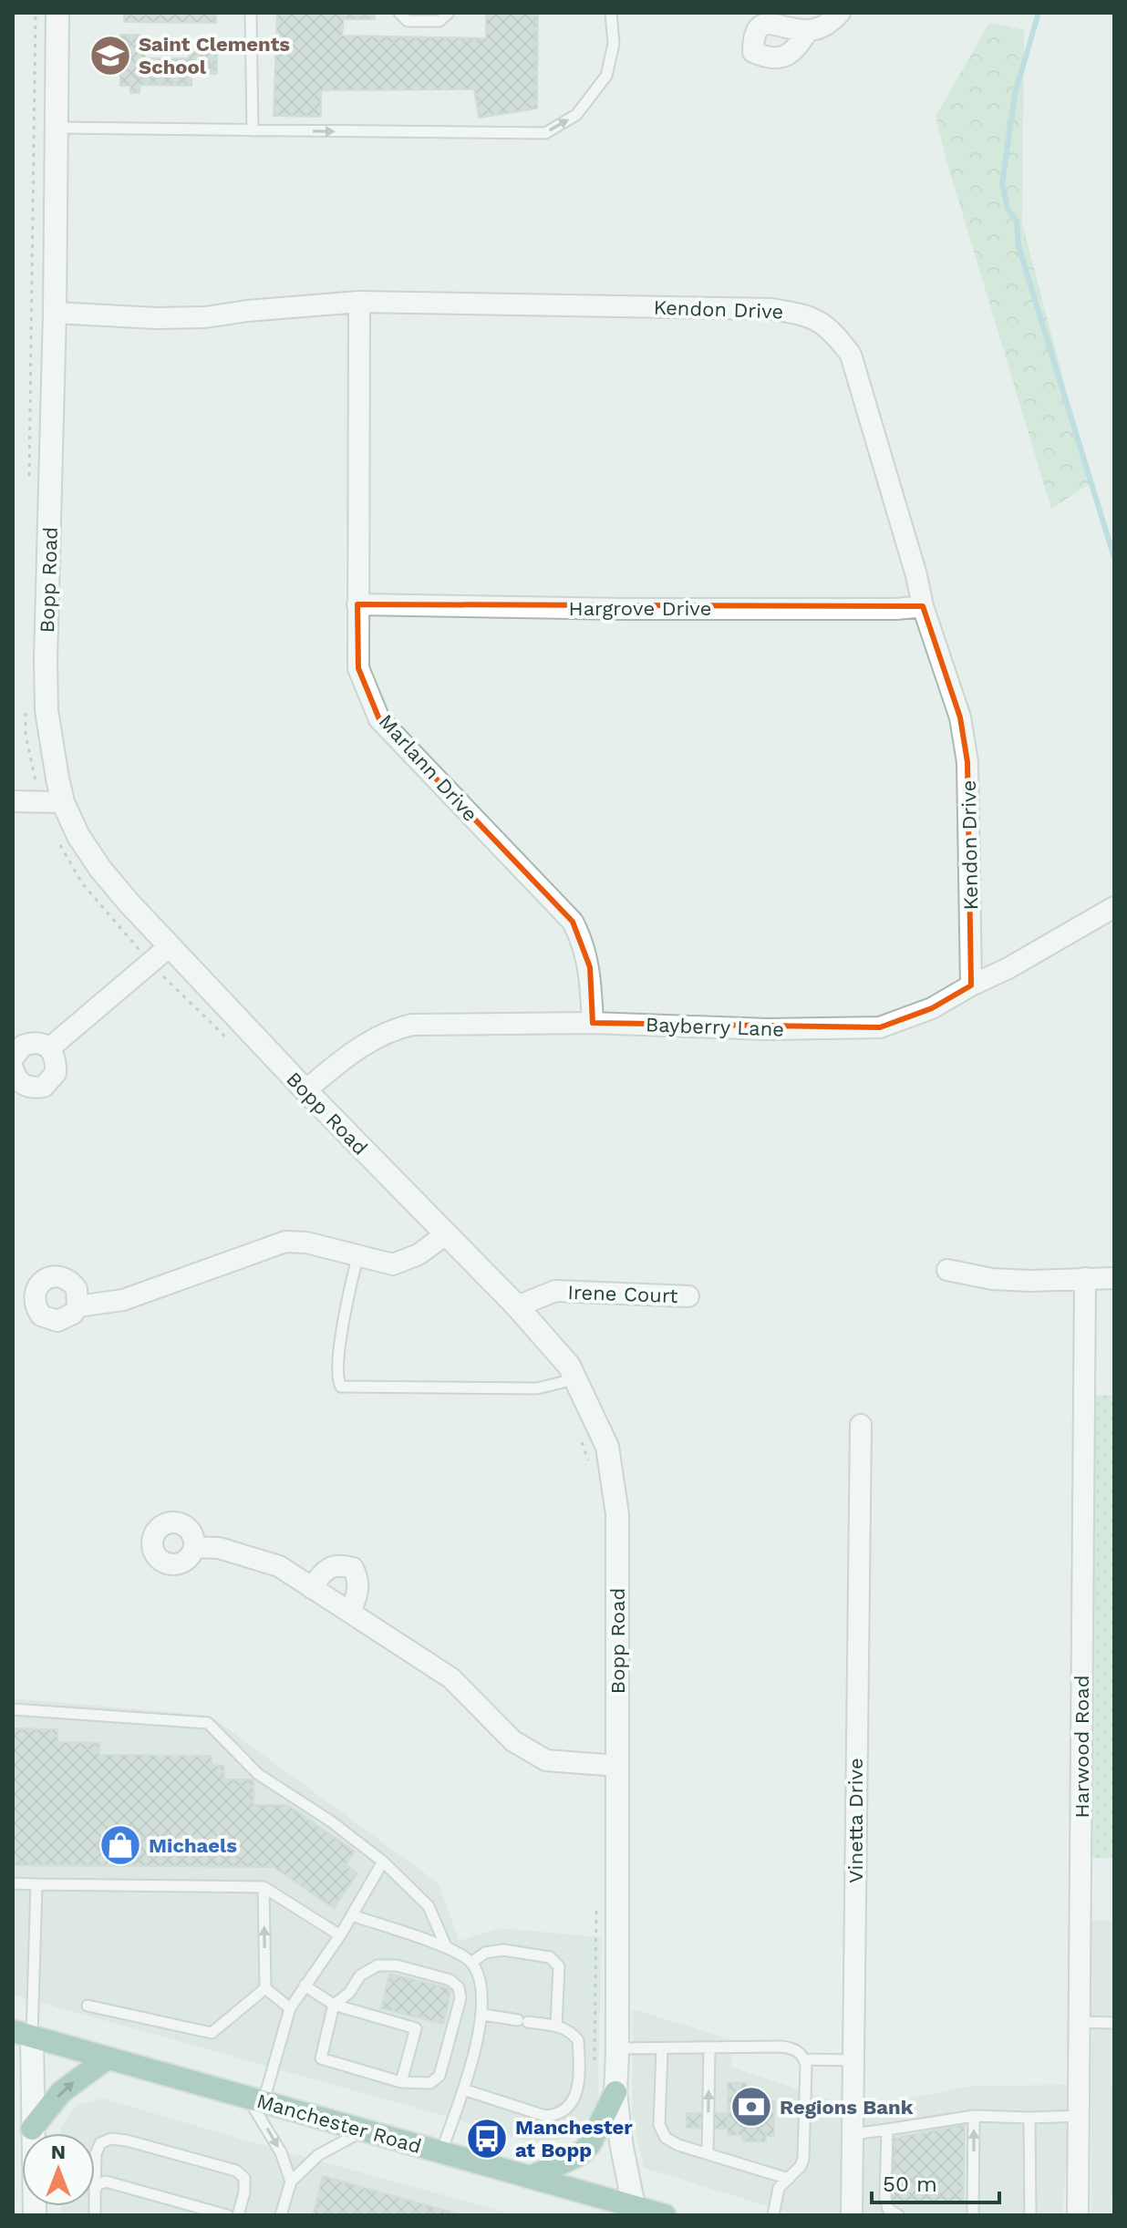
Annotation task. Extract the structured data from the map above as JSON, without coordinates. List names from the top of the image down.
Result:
{
  "streets": {
    "main road": ["Manchester Road"],
    "street": [
      "Kendon Drive",
      "Bopp Road",
      "Hargrove Drive",
      "Marlann Drive",
      "Bayberry Lane",
      "Irene Court",
      "Harwood Road",
      "Vinetta Drive"
    ]
  },
  "crossings": [
    ["Kendon Drive", "Bopp Road"],
    ["Kendon Drive", "Hargrove Drive"],
    ["Kendon Drive", "Marlann Drive"],
    ["Kendon Drive", "Bayberry Lane"],
    ["Bopp Road", "Bayberry Lane"],
    ["Bopp Road", "Irene Court"],
    ["Bopp Road", "Manchester Road"],
    ["Hargrove Drive", "Marlann Drive"],
    ["Marlann Drive", "Bayberry Lane"]
  ],
  "places": {
    "school or university": ["Saint Clements School"],
    "shop": ["Michaels"],
    "bank": ["Regions Bank"],
    "bus stop": ["Manchester at Bopp"]
  },
  "scale_bar": "50 m",
  "north": "top"
}
